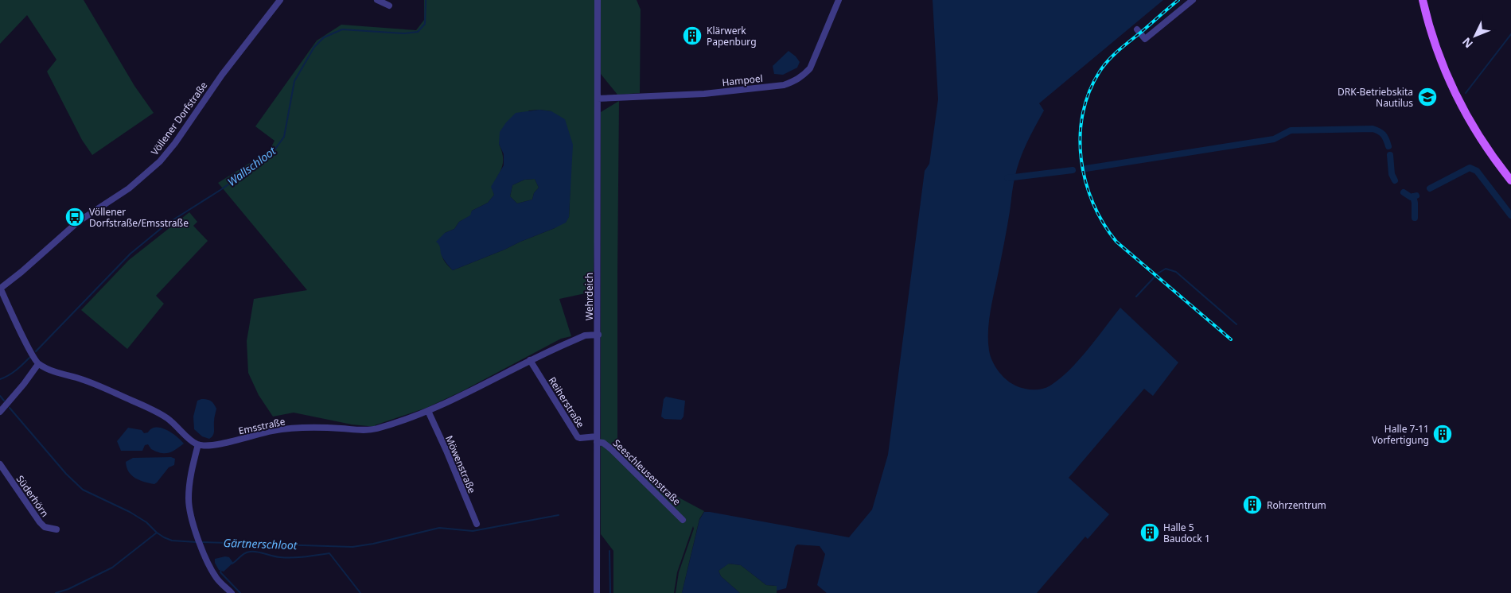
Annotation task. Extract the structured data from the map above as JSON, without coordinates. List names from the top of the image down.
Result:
{
  "streets": {
    "street": [
      "Hampoel",
      "Völlener Dorfstraße",
      "Wehrdeich",
      "Reiherstraße",
      "Emsstraße",
      "Möwenstraße",
      "Seeschleusenstraße",
      "Süderhörn"
    ]
  },
  "crossings": [
    ["Hampoel", "Wehrdeich"],
    ["Wehrdeich", "Reiherstraße"],
    ["Wehrdeich", "Emsstraße"],
    ["Wehrdeich", "Seeschleusenstraße"],
    ["Reiherstraße", "Emsstraße"],
    ["Reiherstraße", "Seeschleusenstraße"],
    ["Emsstraße", "Möwenstraße"]
  ],
  "water": ["Wallschloot", "Gärtnerschloot"],
  "places": {
    "building": [
      "Klärwerk Papenburg",
      "Halle 7-11 Vorfertigung",
      "Rohrzentrum",
      "Halle 5 Baudock 1"
    ],
    "school or university": ["DRK-Betriebskita Nautilus"],
    "bus stop": ["Völlener Dorfstraße/Emsstraße"]
  },
  "north": "bottom left"
}
